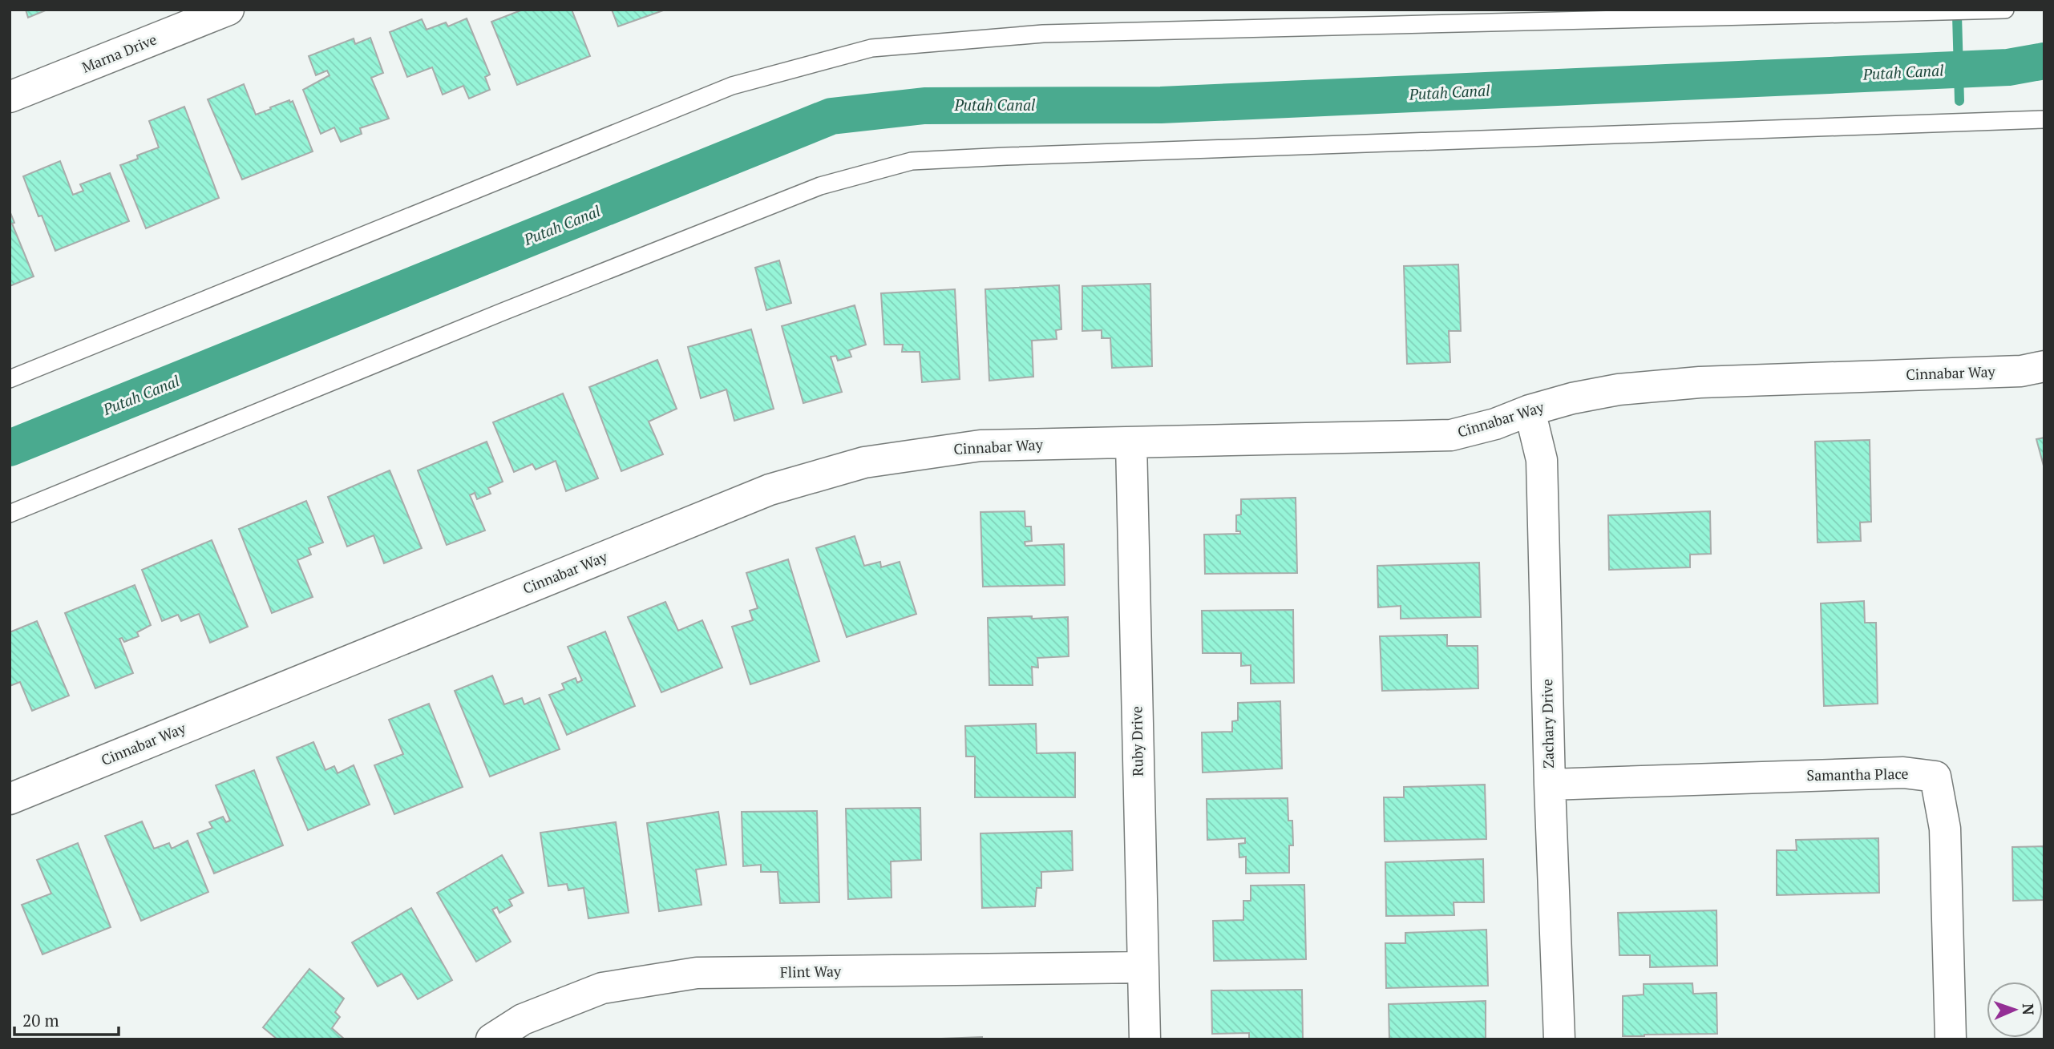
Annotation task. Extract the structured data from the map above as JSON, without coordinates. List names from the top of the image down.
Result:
{
  "streets": {
    "street": [
      "Marna Drive",
      "Cinnabar Way",
      "Zachary Drive",
      "Ruby Drive",
      "Samantha Place",
      "Flint Way"
    ]
  },
  "crossings": [
    ["Cinnabar Way", "Zachary Drive"],
    ["Cinnabar Way", "Ruby Drive"],
    ["Zachary Drive", "Samantha Place"],
    ["Ruby Drive", "Flint Way"]
  ],
  "water": ["Putah Canal"],
  "scale_bar": "20 m",
  "north": "right"
}
